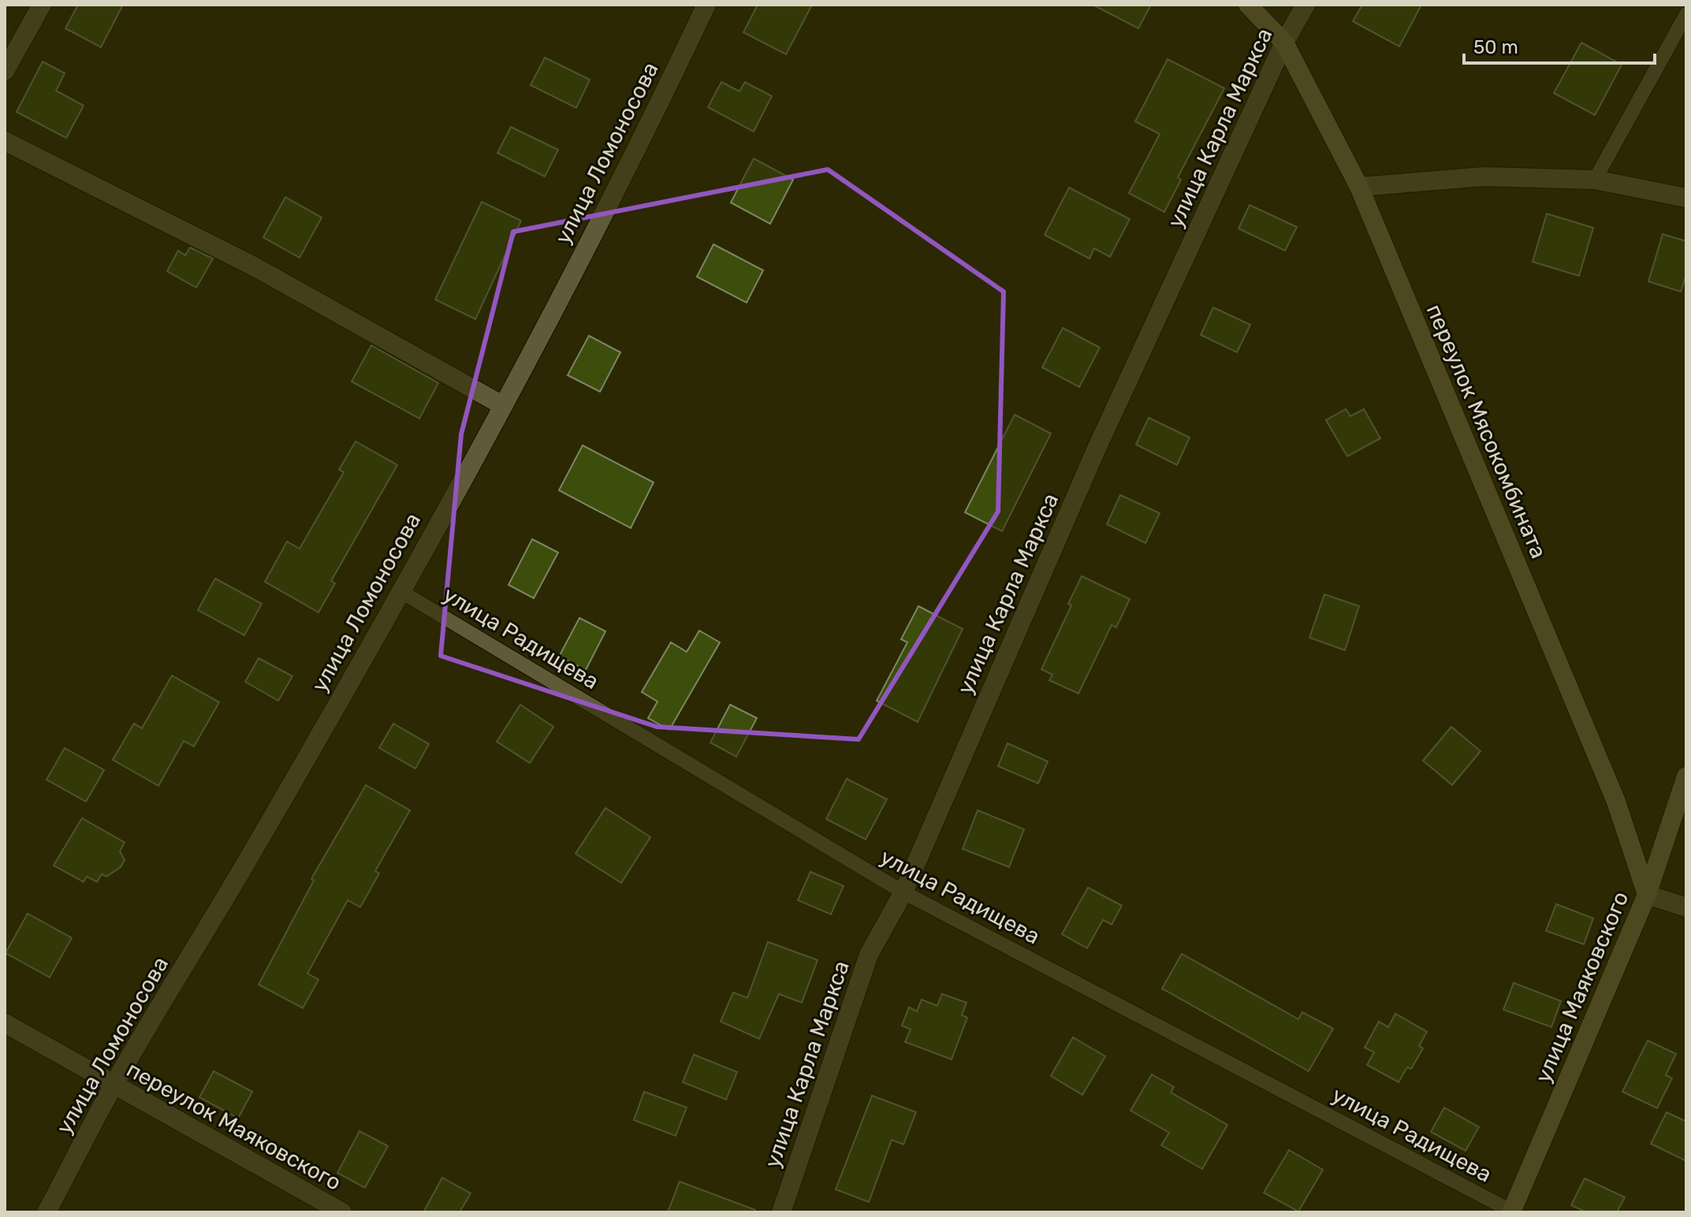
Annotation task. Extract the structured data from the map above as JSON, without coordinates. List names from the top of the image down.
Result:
{
  "streets": {
    "street": [
      "улица Карла Маркса",
      "улица Ломоносова",
      "переулок Мясокомбината",
      "улица Маяковского",
      "переулок Маяковского"
    ],
    "lane": ["улица Радищева"]
  },
  "crossings": [
    ["улица Карла Маркса", "переулок Мясокомбината"],
    ["улица Карла Маркса", "улица Радищева"],
    ["улица Ломоносова", "улица Радищева"],
    ["улица Ломоносова", "переулок Маяковского"],
    ["переулок Мясокомбината", "улица Маяковского"],
    ["улица Радищева", "улица Маяковского"]
  ],
  "scale_bar": "50 m"
}
